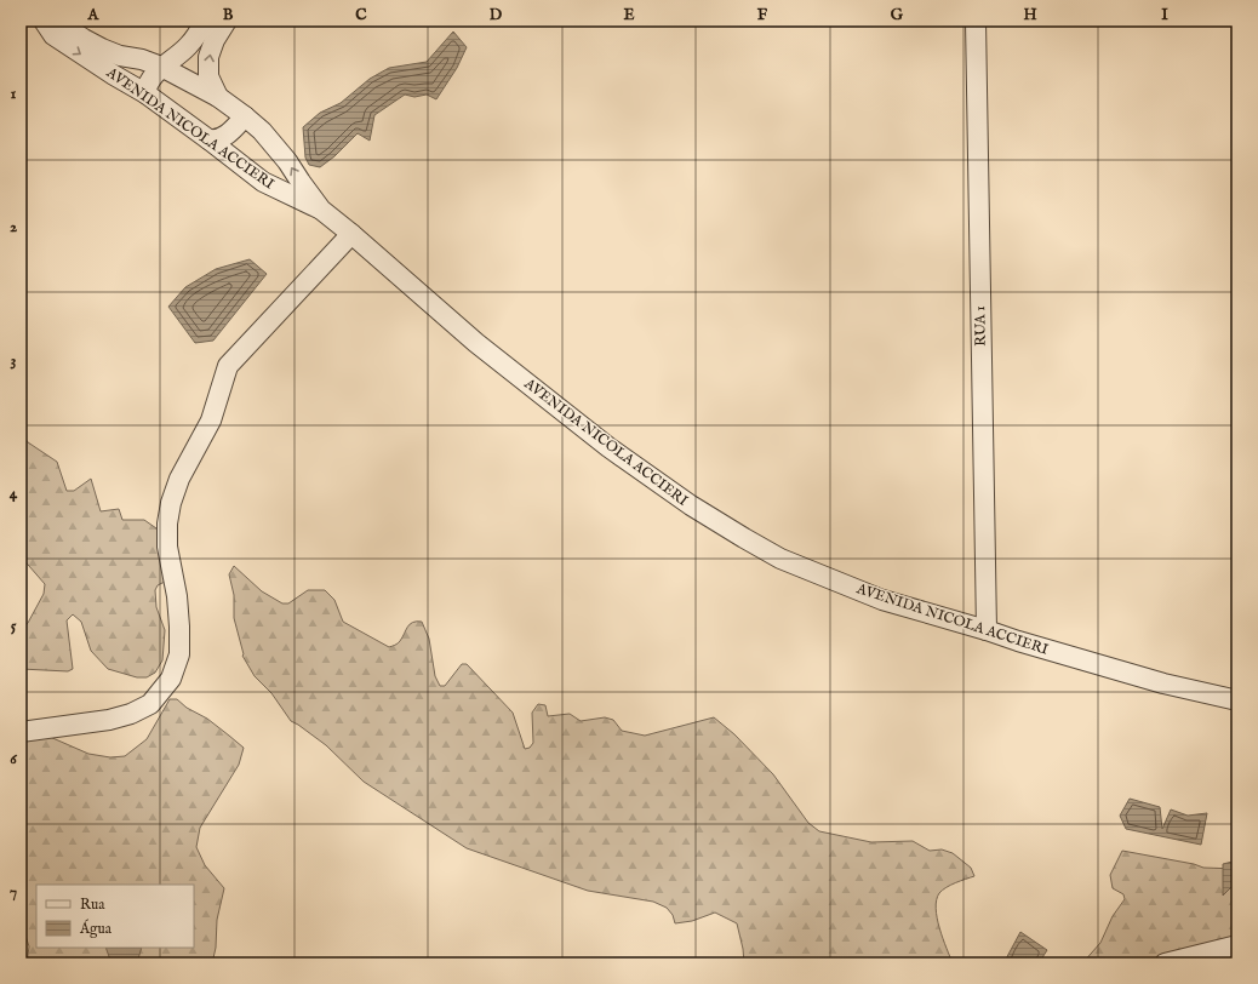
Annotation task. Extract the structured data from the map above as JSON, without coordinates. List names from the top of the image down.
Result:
{
  "streets": {
    "street": ["AVENIDA NICOLA ACCIERI", "RUA 1"]
  },
  "crossings": [
    ["AVENIDA NICOLA ACCIERI", "RUA 1"]
  ],
  "legend": ["Rua", "Água"],
  "grid": {
    "columns": [
      "A",
      "B",
      "C",
      "D",
      "E",
      "F",
      "G",
      "H",
      "I"
    ],
    "rows": [
      "1",
      "2",
      "3",
      "4",
      "5",
      "6",
      "7"
    ]
  }
}
